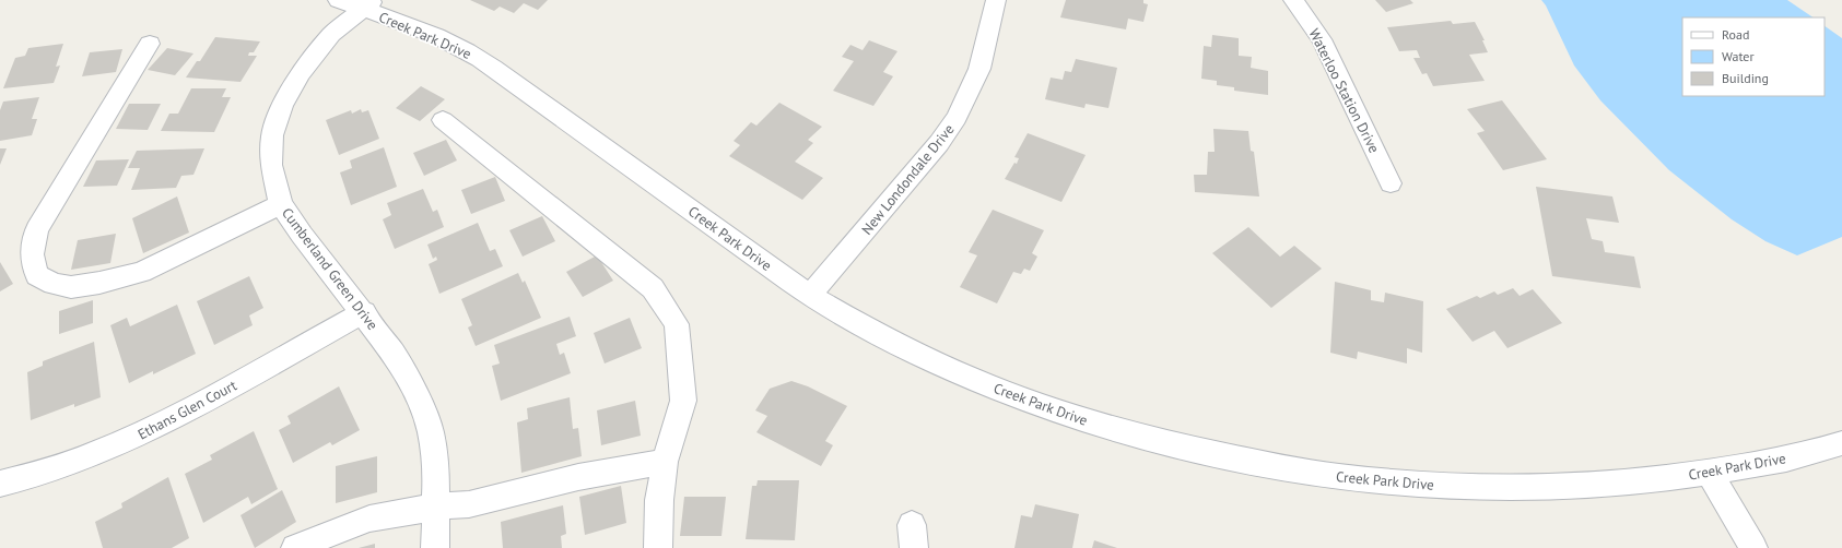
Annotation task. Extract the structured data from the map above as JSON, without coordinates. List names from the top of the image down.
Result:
{
  "streets": {
    "street": [
      "Creek Park Drive",
      "Waterloo Station Drive",
      "New Londondale Drive",
      "Cumberland Green Drive",
      "Ethans Glen Court"
    ]
  },
  "crossings": [
    ["Creek Park Drive", "New Londondale Drive"],
    ["Creek Park Drive", "Cumberland Green Drive"],
    ["Cumberland Green Drive", "Ethans Glen Court"]
  ],
  "legend": ["Road", "Water", "Building"]
}
